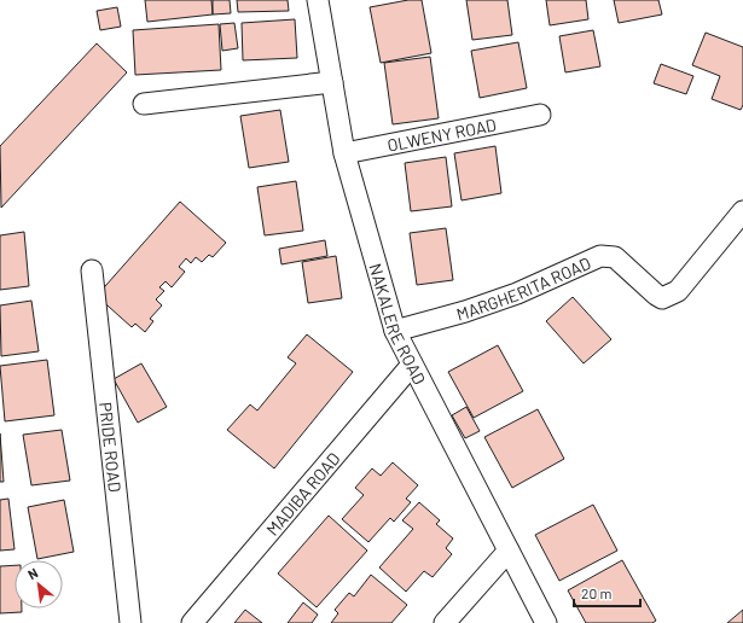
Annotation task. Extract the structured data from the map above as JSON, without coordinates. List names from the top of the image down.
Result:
{
  "streets": {
    "street": [
      "OLWENY ROAD",
      "MARGHERITA ROAD",
      "NAKALERE ROAD",
      "PRIDE ROAD",
      "MADIBA ROAD"
    ]
  },
  "crossings": [
    ["OLWENY ROAD", "NAKALERE ROAD"],
    ["MARGHERITA ROAD", "NAKALERE ROAD"],
    ["NAKALERE ROAD", "MADIBA ROAD"]
  ],
  "scale_bar": "20 m",
  "north": "top left"
}
